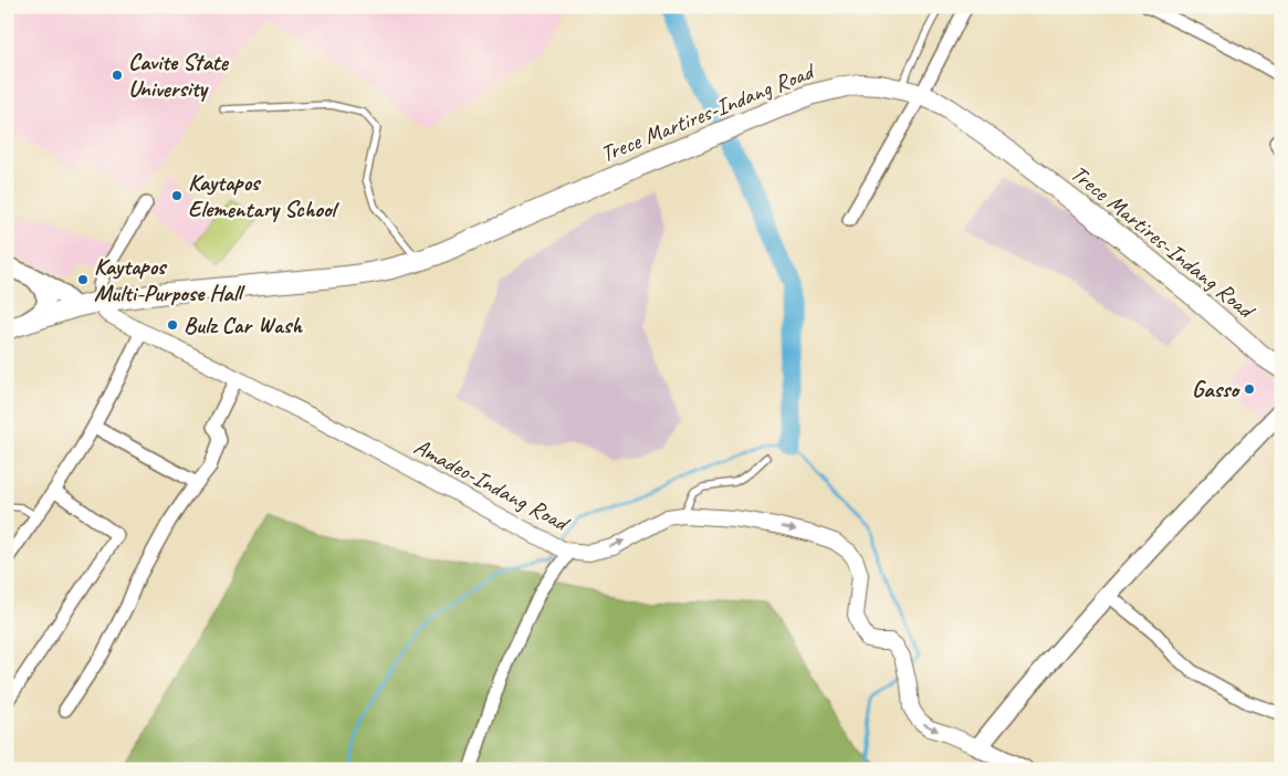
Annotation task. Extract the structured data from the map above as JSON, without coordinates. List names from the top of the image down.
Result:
{
  "streets": {
    "main road": ["Trece Martires-Indang Road", "Amadeo-Indang Road"]
  },
  "crossings": [
    ["Trece Martires-Indang Road", "Amadeo-Indang Road"]
  ],
  "one_way": ["Amadeo-Indang Road"],
  "places": [
    "Cavite State University",
    "Kaytapos Elementary School",
    "Kaytapos Multi-Purpose Hall",
    "Bulz Car Wash",
    "Gasso"
  ]
}
